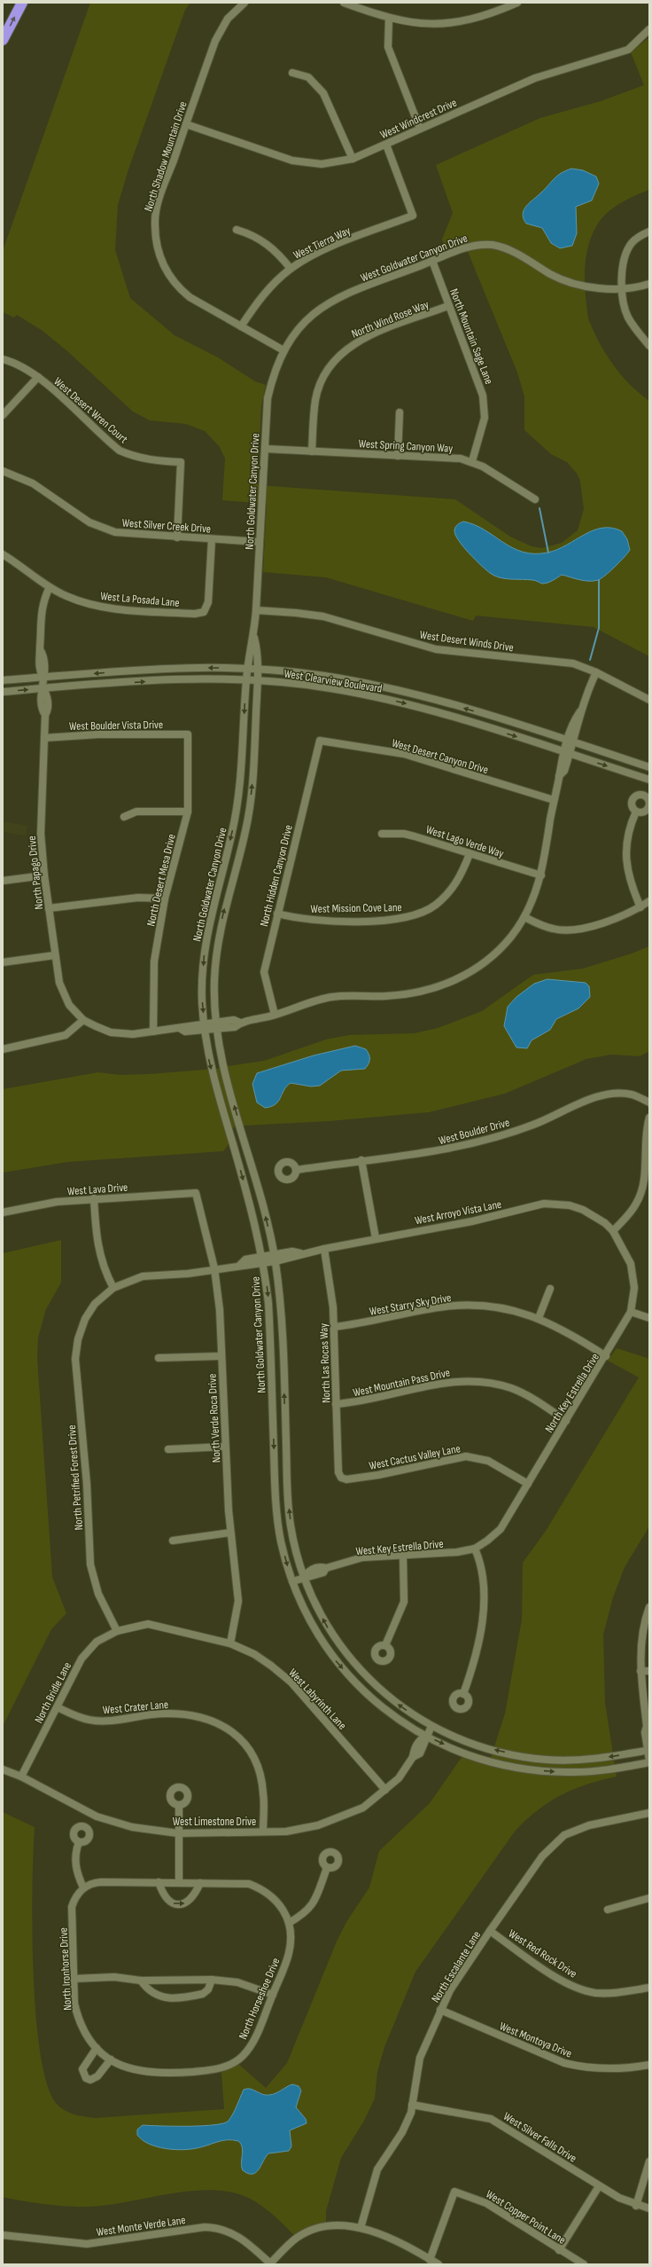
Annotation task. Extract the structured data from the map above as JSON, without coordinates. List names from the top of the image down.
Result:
{
  "streets": {
    "street": [
      "West Windcrest Drive",
      "North Shadow Mountain Drive",
      "West Tierra Way",
      "West Goldwater Canyon Drive",
      "North Wind Rose Way",
      "North Mountain Sage Lane",
      "West Desert Wren Court",
      "West Spring Canyon Way",
      "North Goldwater Canyon Drive",
      "West Silver Creek Drive",
      "West La Posada Lane",
      "West Desert Winds Drive",
      "West Clearview Boulevard",
      "West Boulder Vista Drive",
      "West Desert Canyon Drive",
      "West Lago Verde Way",
      "North Papago Drive",
      "North Hidden Canyon Drive",
      "North Desert Mesa Drive",
      "West Mission Cove Lane",
      "West Boulder Drive",
      "West Lava Drive",
      "West Arroyo Vista Lane",
      "West Starry Sky Drive",
      "North Las Rocas Way",
      "West Mountain Pass Drive",
      "North Key Estrella Drive",
      "North Verde Roca Drive",
      "West Cactus Valley Lane",
      "North Petrified Forest Drive",
      "West Key Estrella Drive",
      "North Bridle Lane",
      "West Labyrinth Lane",
      "West Crater Lane",
      "West Limestone Drive",
      "West Red Rock Drive",
      "North Escalante Lane",
      "North Ironhorse Drive",
      "North Horseshoe Drive",
      "West Montoya Drive",
      "West Silver Falls Drive",
      "West Copper Point Lane",
      "West Monte Verde Lane"
    ]
  },
  "crossings": [
    ["West Windcrest Drive", "North Shadow Mountain Drive"],
    ["West Windcrest Drive", "West Tierra Way"],
    ["North Shadow Mountain Drive", "West Tierra Way"],
    ["North Shadow Mountain Drive", "West Goldwater Canyon Drive"],
    ["North Shadow Mountain Drive", "North Goldwater Canyon Drive"],
    ["West Goldwater Canyon Drive", "North Mountain Sage Lane"],
    ["West Goldwater Canyon Drive", "North Goldwater Canyon Drive"],
    ["North Wind Rose Way", "North Mountain Sage Lane"],
    ["North Wind Rose Way", "West Spring Canyon Way"],
    ["North Mountain Sage Lane", "West Spring Canyon Way"],
    ["West Desert Wren Court", "West Silver Creek Drive"],
    ["West Spring Canyon Way", "North Goldwater Canyon Drive"],
    ["North Goldwater Canyon Drive", "West Silver Creek Drive"],
    ["North Goldwater Canyon Drive", "West Desert Winds Drive"],
    ["North Goldwater Canyon Drive", "West Clearview Boulevard"],
    ["North Goldwater Canyon Drive", "West Arroyo Vista Lane"],
    ["North Goldwater Canyon Drive", "West Key Estrella Drive"],
    ["North Goldwater Canyon Drive", "West Limestone Drive"],
    ["West Silver Creek Drive", "West La Posada Lane"],
    ["West La Posada Lane", "North Papago Drive"],
    ["West Clearview Boulevard", "North Papago Drive"],
    ["West Boulder Vista Drive", "North Papago Drive"],
    ["West Boulder Vista Drive", "North Desert Mesa Drive"],
    ["West Desert Canyon Drive", "North Hidden Canyon Drive"],
    ["West Lago Verde Way", "West Mission Cove Lane"],
    ["North Hidden Canyon Drive", "West Mission Cove Lane"],
    ["West Lava Drive", "North Verde Roca Drive"],
    ["West Arroyo Vista Lane", "North Las Rocas Way"],
    ["West Arroyo Vista Lane", "North Key Estrella Drive"],
    ["West Arroyo Vista Lane", "North Verde Roca Drive"],
    ["West Arroyo Vista Lane", "North Petrified Forest Drive"],
    ["West Starry Sky Drive", "North Las Rocas Way"],
    ["West Starry Sky Drive", "North Key Estrella Drive"],
    ["North Las Rocas Way", "West Mountain Pass Drive"],
    ["North Las Rocas Way", "West Cactus Valley Lane"],
    ["West Mountain Pass Drive", "North Key Estrella Drive"],
    ["North Key Estrella Drive", "West Cactus Valley Lane"],
    ["North Key Estrella Drive", "West Key Estrella Drive"],
    ["North Verde Roca Drive", "West Labyrinth Lane"],
    ["North Petrified Forest Drive", "North Bridle Lane"],
    ["North Petrified Forest Drive", "West Labyrinth Lane"],
    ["North Bridle Lane", "West Labyrinth Lane"],
    ["North Bridle Lane", "West Crater Lane"],
    ["North Bridle Lane", "West Limestone Drive"],
    ["West Labyrinth Lane", "West Limestone Drive"],
    ["West Crater Lane", "West Limestone Drive"],
    ["West Red Rock Drive", "North Escalante Lane"],
    ["North Escalante Lane", "West Montoya Drive"],
    ["North Escalante Lane", "West Silver Falls Drive"],
    ["North Ironhorse Drive", "North Horseshoe Drive"]
  ]
}
